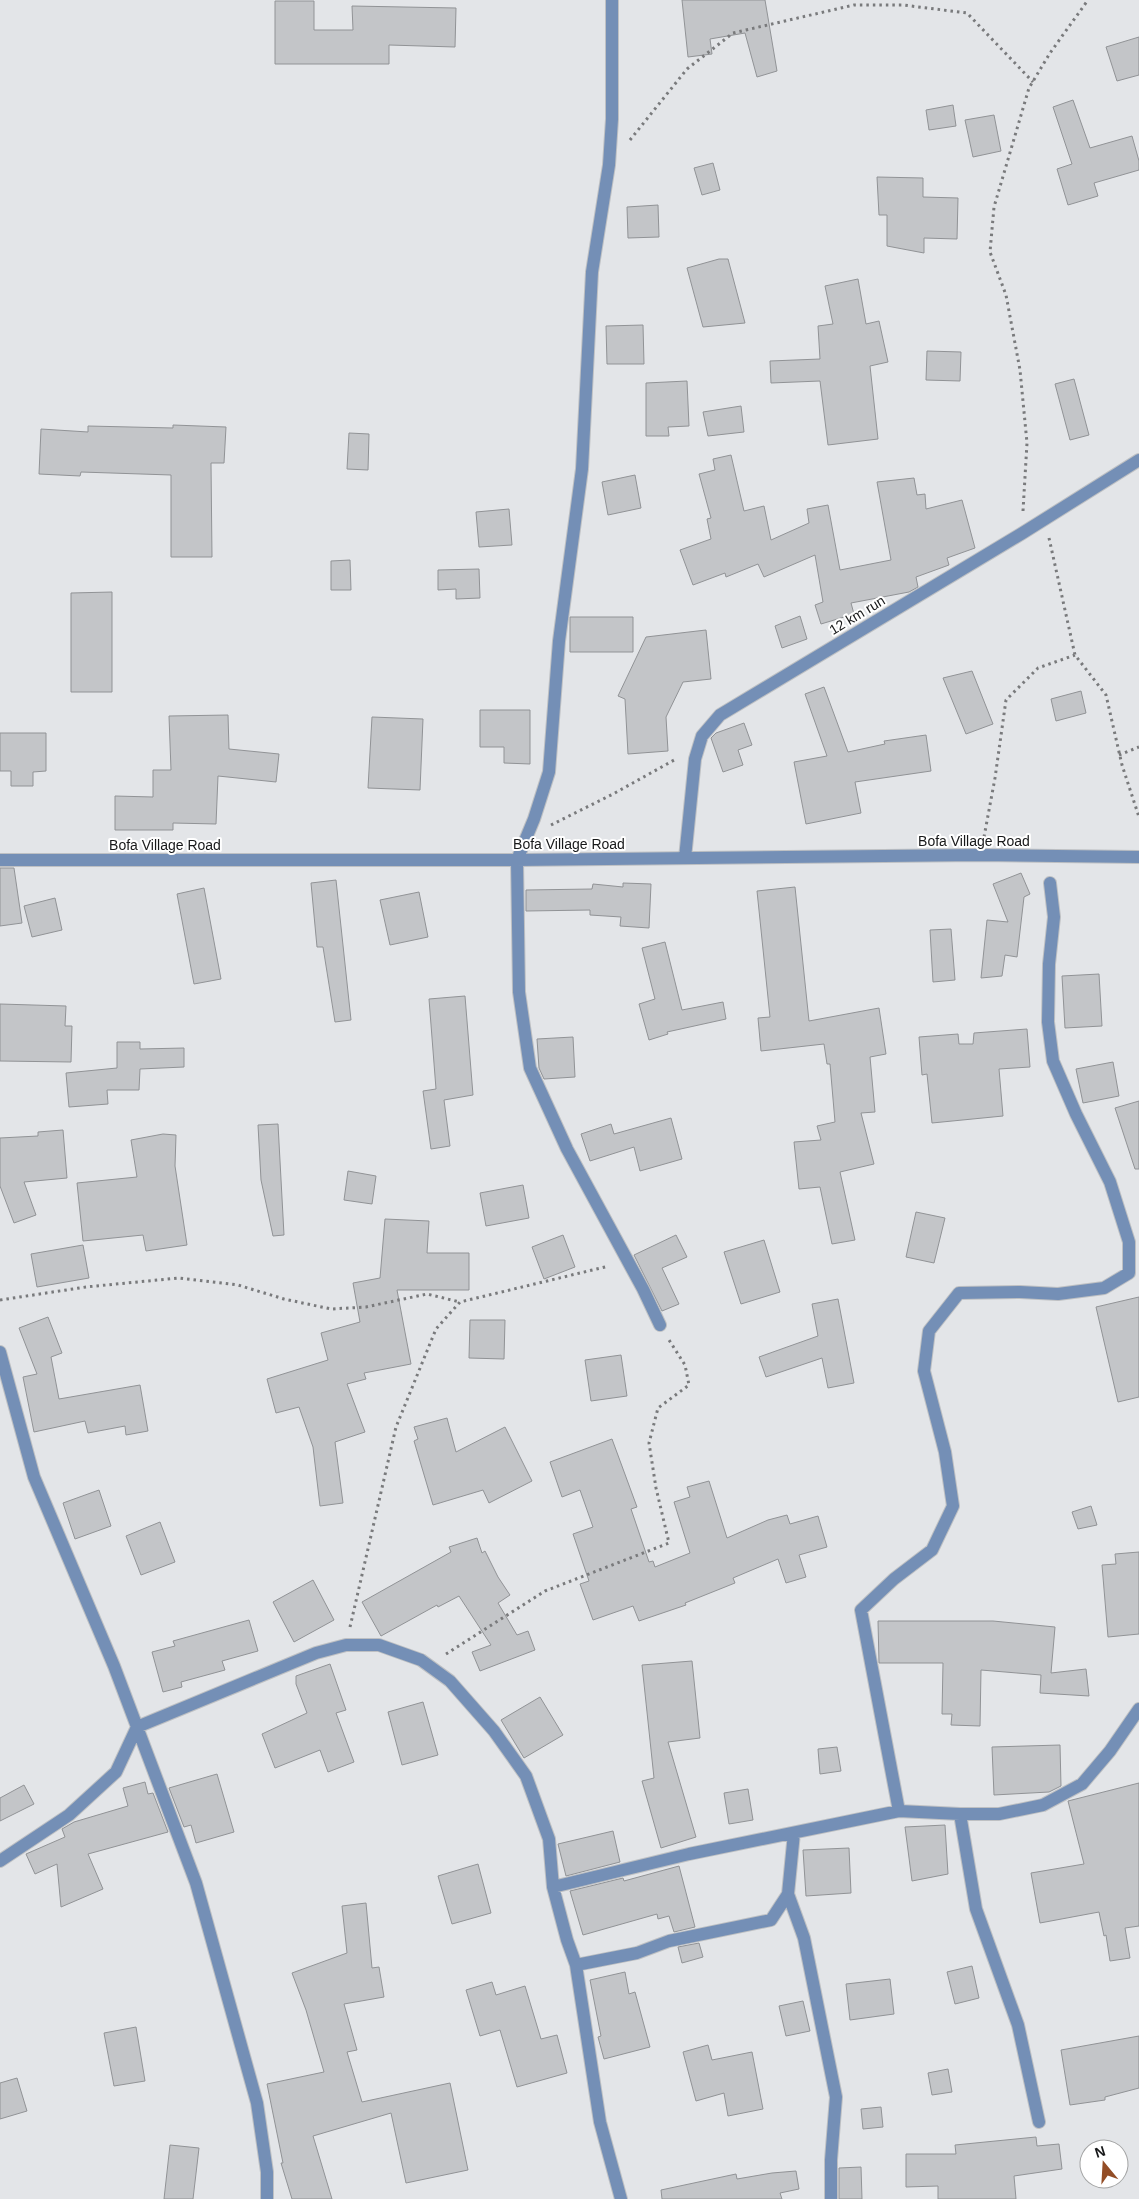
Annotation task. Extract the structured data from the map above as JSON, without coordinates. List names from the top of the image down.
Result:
{
  "streets": {
    "street": ["12 km run", "Bofa Village Road"]
  },
  "crossings": [
    ["12 km run", "Bofa Village Road"]
  ],
  "north": "top"
}
